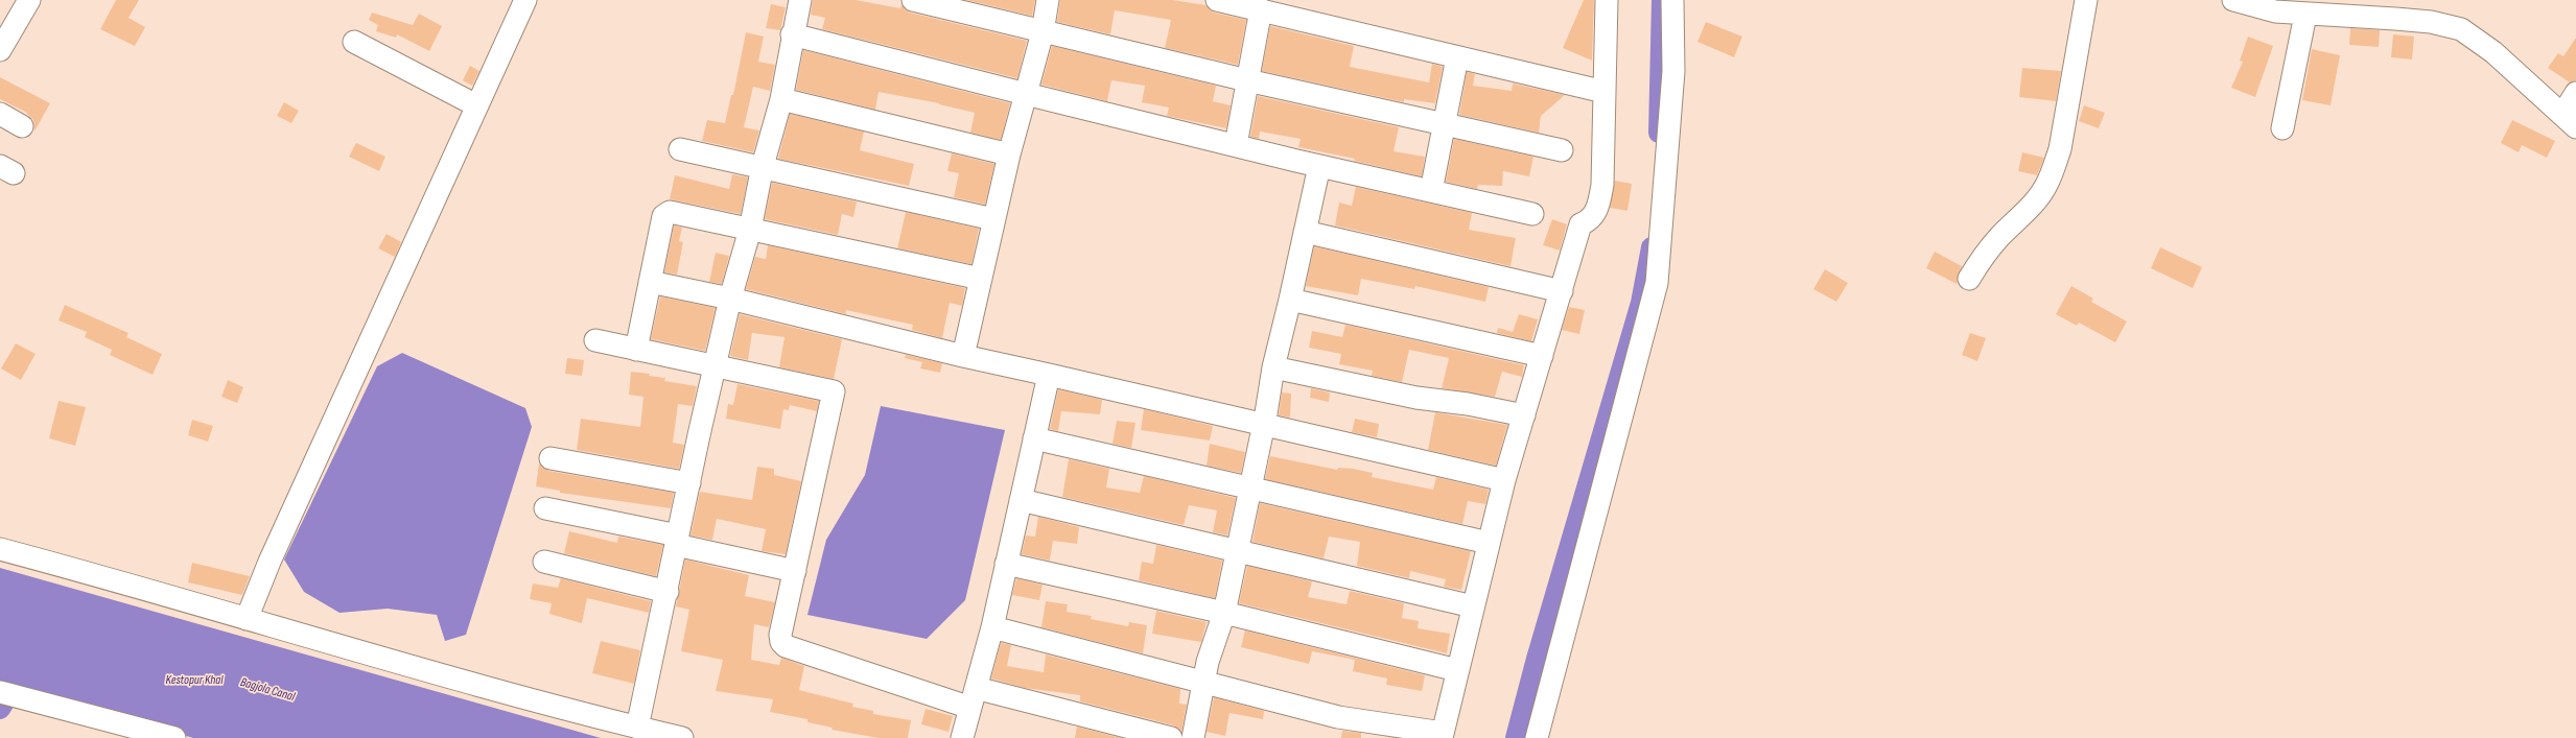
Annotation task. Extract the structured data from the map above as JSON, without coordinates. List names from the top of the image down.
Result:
{
  "water": ["Kestopur Khal", "Bagjola Canal"]
}
